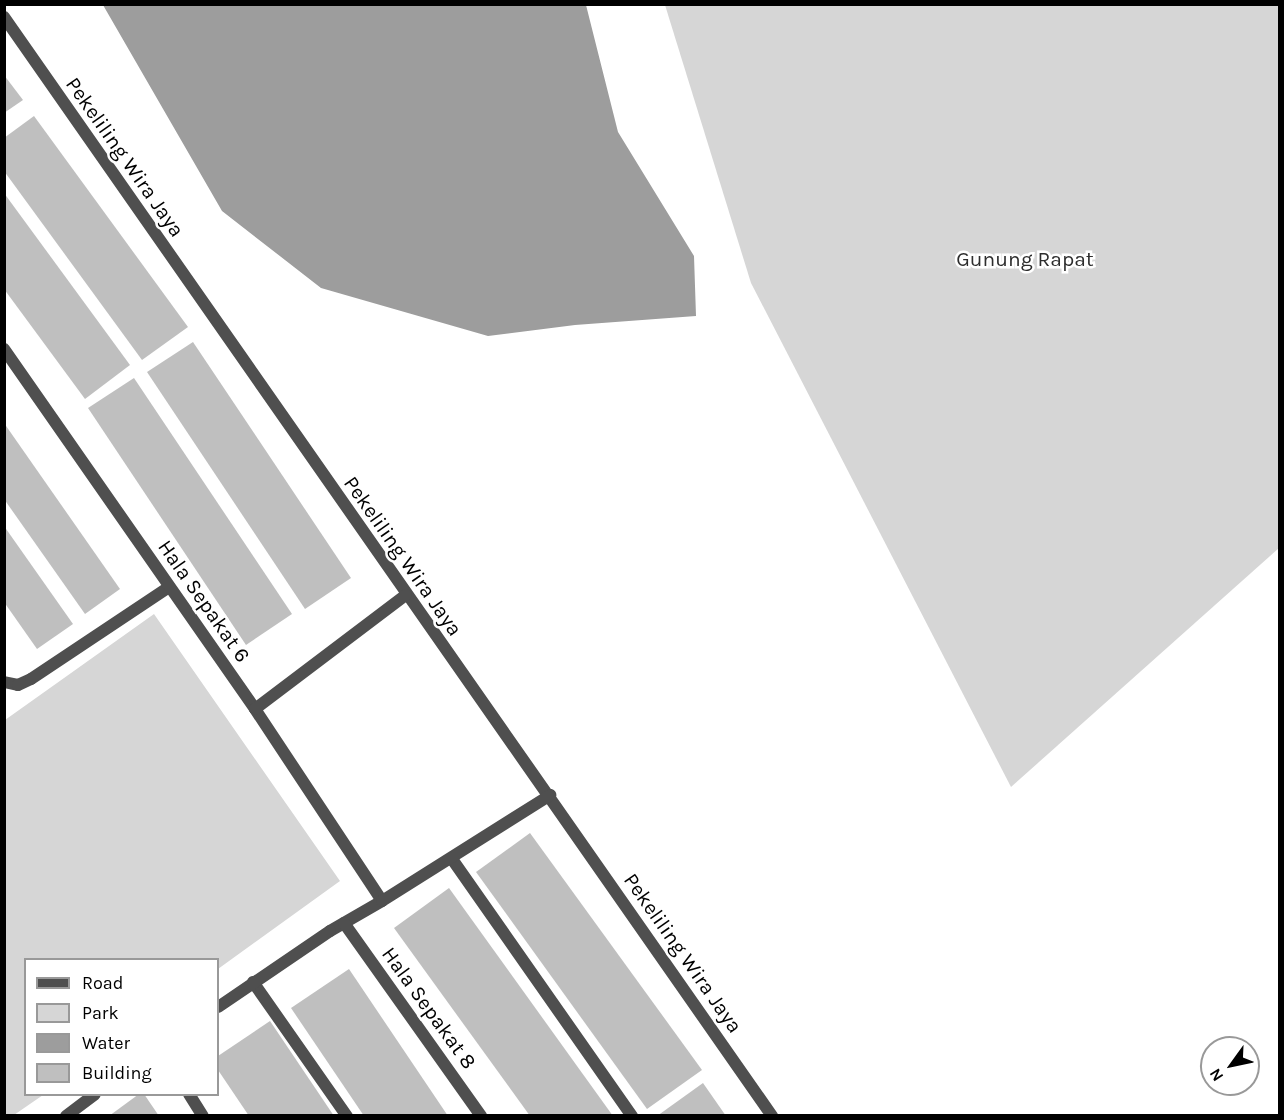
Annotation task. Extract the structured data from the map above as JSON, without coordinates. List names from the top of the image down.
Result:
{
  "streets": {
    "street": ["Pekeliling Wira Jaya", "Hala Sepakat 6", "Hala Sepakat 8"]
  },
  "parks": ["Gunung Rapat"],
  "legend": [
    "Road",
    "Park",
    "Water",
    "Building"
  ],
  "north": "bottom left"
}
